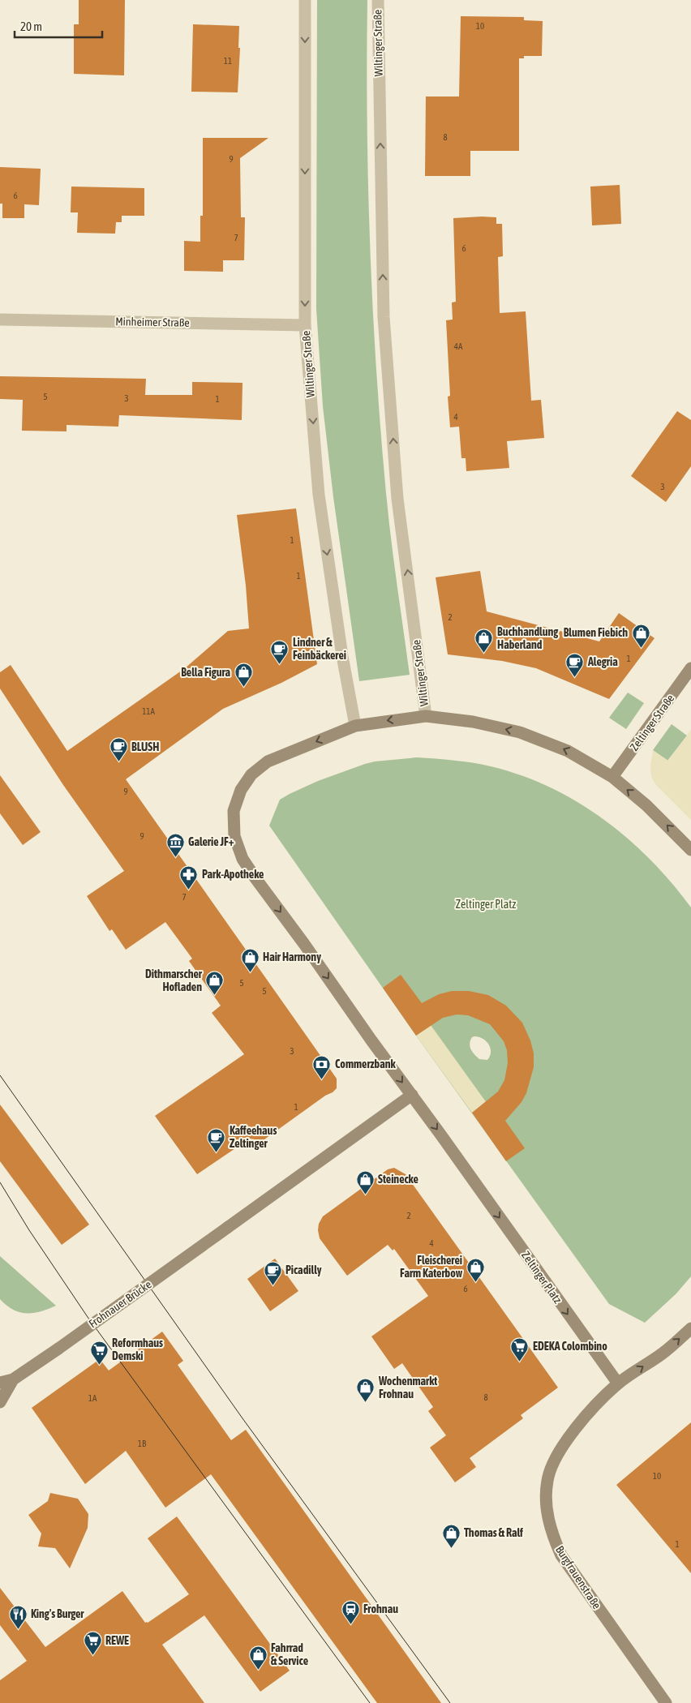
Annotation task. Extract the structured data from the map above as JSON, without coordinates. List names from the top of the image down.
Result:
{
  "streets": {
    "street": [
      "Wiltinger Straße",
      "Minheimer Straße",
      "Zeltinger Straße",
      "Zeltinger Platz",
      "Frohnauer Brücke",
      "Burgfrauenstraße"
    ]
  },
  "crossings": [
    ["Wiltinger Straße", "Minheimer Straße"],
    ["Wiltinger Straße", "Zeltinger Platz"],
    ["Zeltinger Straße", "Zeltinger Platz"],
    ["Zeltinger Platz", "Frohnauer Brücke"],
    ["Zeltinger Platz", "Burgfrauenstraße"]
  ],
  "parks": ["Zeltinger Platz"],
  "places": {
    "shop": [
      "Blumen Fiebich",
      "Buchhandlung Haberland",
      "Bella Figura",
      "Hair Harmony",
      "Dithmarscher Hofladen",
      "Steinecke",
      "Fleischerei Farm Katerbow",
      "Wochenmarkt Frohnau",
      "Thomas & Ralf",
      "Fahrrad & Service"
    ],
    "cafe": [
      "Lindner & Feinbäckerei",
      "Alegria",
      "BLUSH",
      "Kaffeehaus Zeltinger",
      "Picadilly"
    ],
    "museum": ["Galerie JF+"],
    "pharmacy": ["Park-Apotheke"],
    "bank": ["Commerzbank"],
    "supermarket": ["EDEKA Colombino", "Reformhaus Demski", "REWE"],
    "station": ["Frohnau"],
    "restaurant": ["King's Burger"]
  },
  "house_numbers": [
    "10",
    "11",
    "8",
    "9",
    "6",
    "7",
    "6",
    "4A",
    "5",
    "3",
    "1",
    "4",
    "3",
    "1",
    "1",
    "2",
    "1",
    "11A",
    "9",
    "9",
    "7",
    "5",
    "5",
    "3",
    "1",
    "2",
    "4",
    "6",
    "8",
    "1A",
    "1B",
    "10",
    "1"
  ],
  "scale_bar": "20 m"
}
